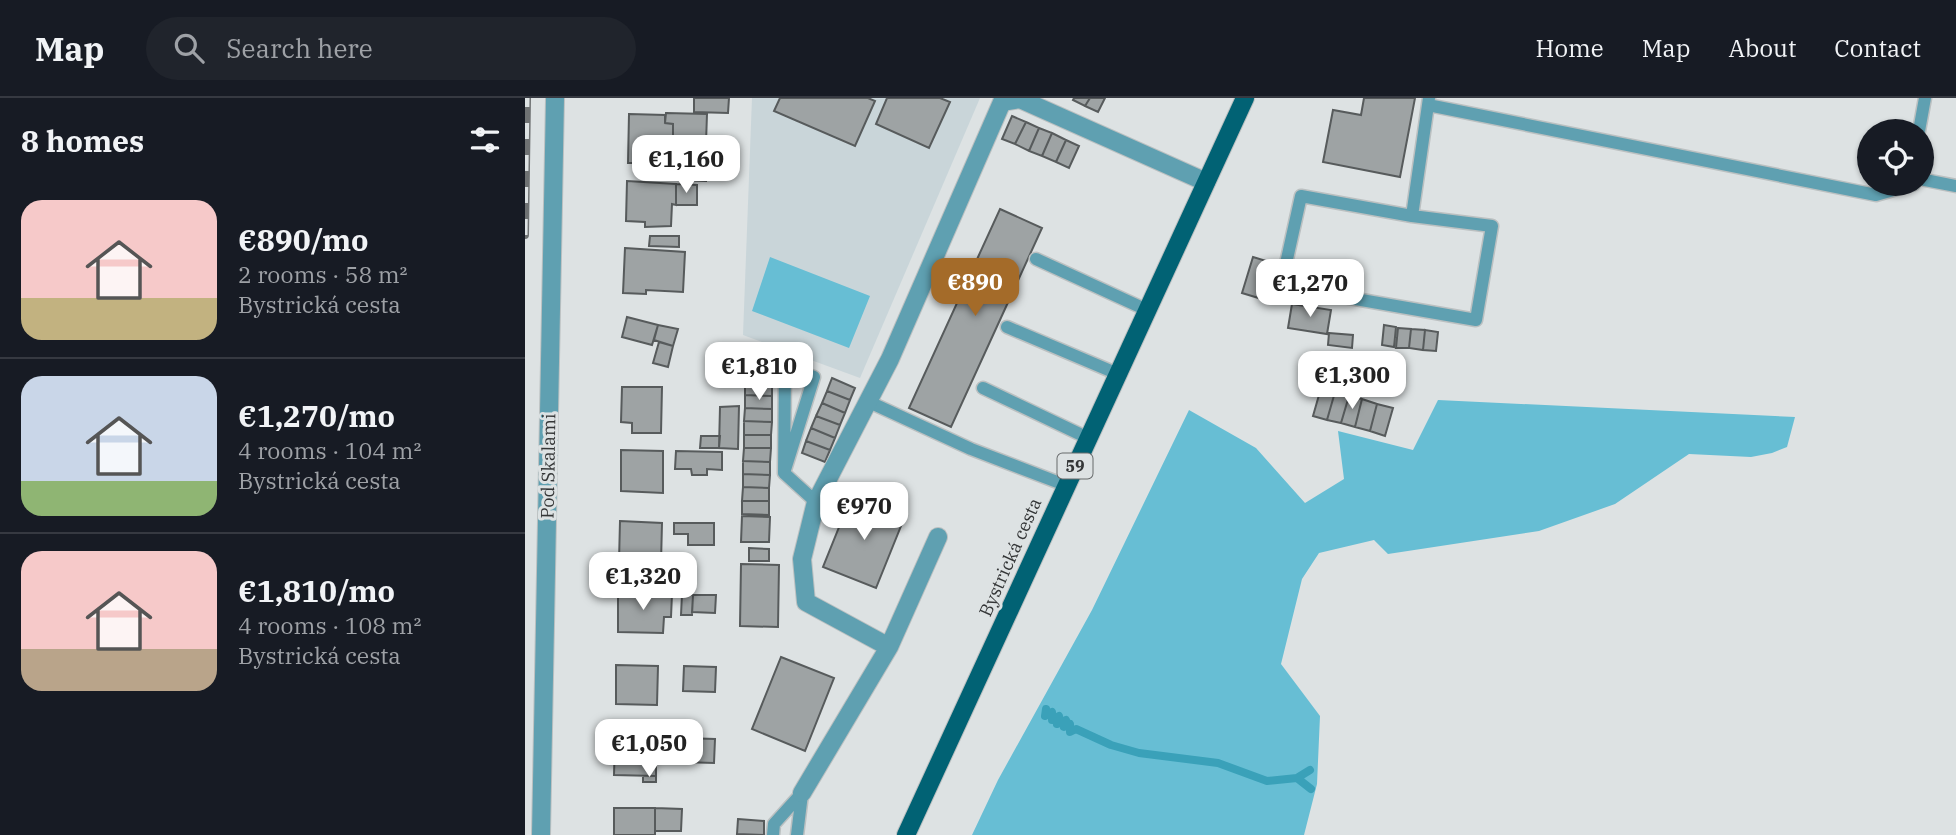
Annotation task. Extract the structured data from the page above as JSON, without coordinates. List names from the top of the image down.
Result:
{
  "streets": {
    "main road": ["59", "Bystrická cesta"],
    "street": ["Pod Skalami"]
  },
  "page": {
    "header": "Map",
    "search": "Search here",
    "nav": [
      "Home",
      "Map",
      "About",
      "Contact"
    ],
    "heading": "8 homes",
    "price": [
      "€1,160",
      "€890",
      "€1,270",
      "€1,810",
      "€1,300",
      "€970",
      "€1,320",
      "€1,050"
    ],
    "list": [
      {
        "name": "€890/mo",
        "note": "2 rooms · 58 m² · Bystrická cesta"
      },
      {
        "name": "€1,270/mo",
        "note": "4 rooms · 104 m² · Bystrická cesta"
      },
      {
        "name": "€1,810/mo",
        "note": "4 rooms · 108 m² · Bystrická cesta"
      }
    ]
  }
}
